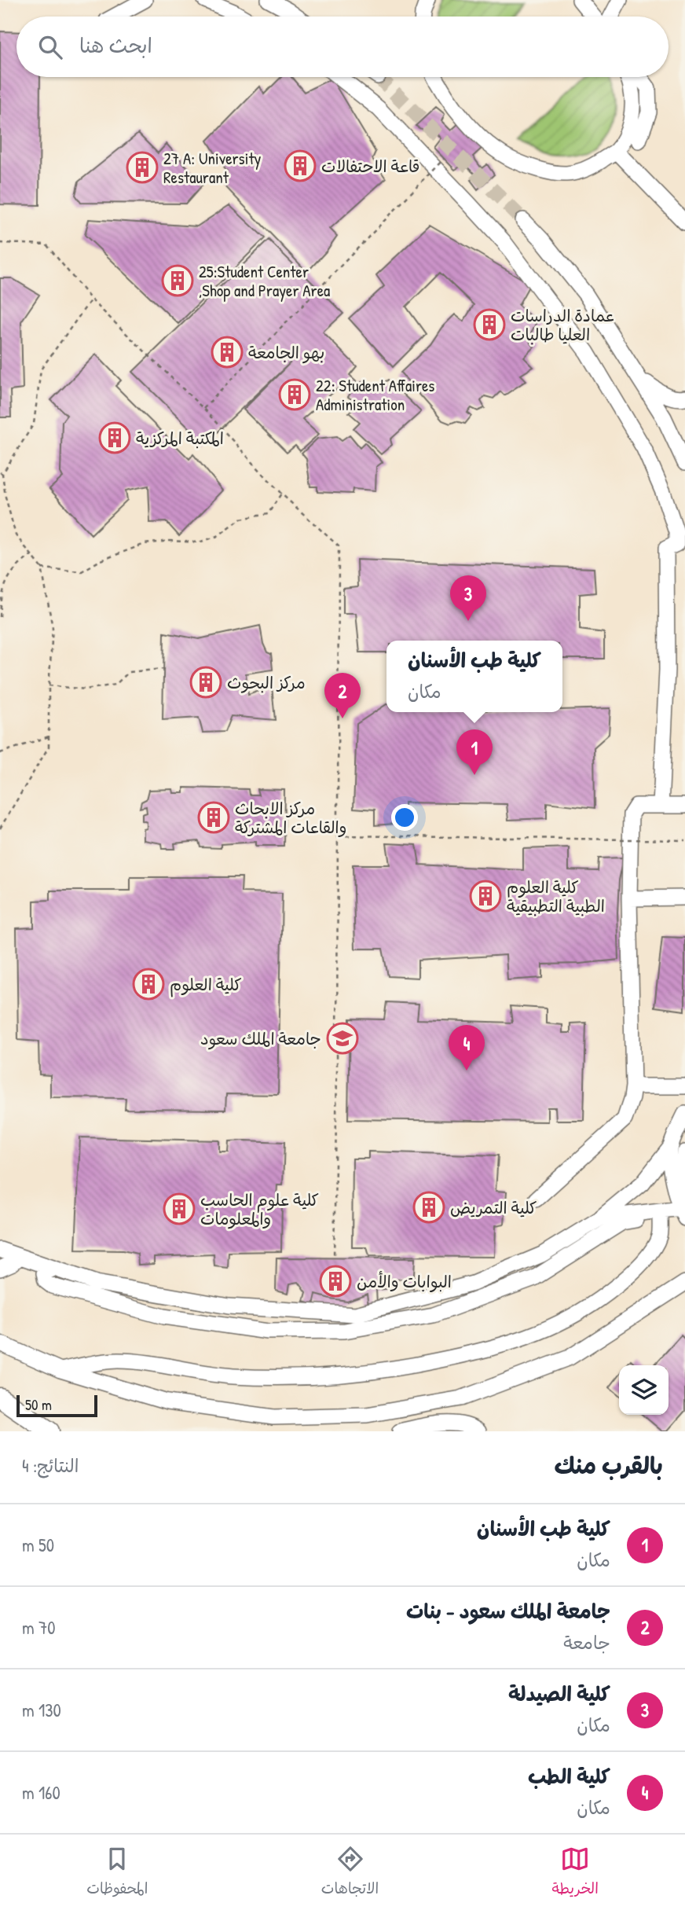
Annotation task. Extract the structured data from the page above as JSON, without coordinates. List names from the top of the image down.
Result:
{
  "places": {
    "building": [
      "قاعة الاحتفالات",
      "27 A: University Restaurant",
      "25:Student Center ,Shop and Prayer Area",
      "عمادة الدراسات العليا طالبات",
      "بهو الجامعة",
      "22: Student Affaires Administration",
      "المكتبة المركزية",
      "مركز البحوث",
      "مركز الابحاث والقاعات المشتركة",
      "كلية العلوم الطبية التطبيقية",
      "كلية العلوم",
      "كلية التمريض",
      "كلية علوم الحاسب والمعلومات",
      "البوابات والأمن"
    ],
    "school or university": ["جامعة الملك سعود"]
  },
  "scale_bar": "50 m",
  "page": {
    "search": "ابحث هنا",
    "pins": [
      "3",
      "2",
      "1",
      "4"
    ],
    "popup": ["كلية طب الأسنان", "مكان"],
    "scale": "50 m",
    "heading": ["بالقرب منك", "النتائج: 4"],
    "list": [
      {
        "mark": "1",
        "name": "كلية طب الأسنان",
        "note": "مكان",
        "value": "50 m"
      },
      {
        "mark": "2",
        "name": "جامعة الملك سعود - بنات",
        "note": "جامعة",
        "value": "70 m"
      },
      {
        "mark": "3",
        "name": "كلية الصيدلة",
        "note": "مكان",
        "value": "130 m"
      },
      {
        "mark": "4",
        "name": "كلية الطب",
        "note": "مكان",
        "value": "160 m"
      }
    ],
    "nav": ["الخريطة", "الاتجاهات", "المحفوظات"]
  }
}
